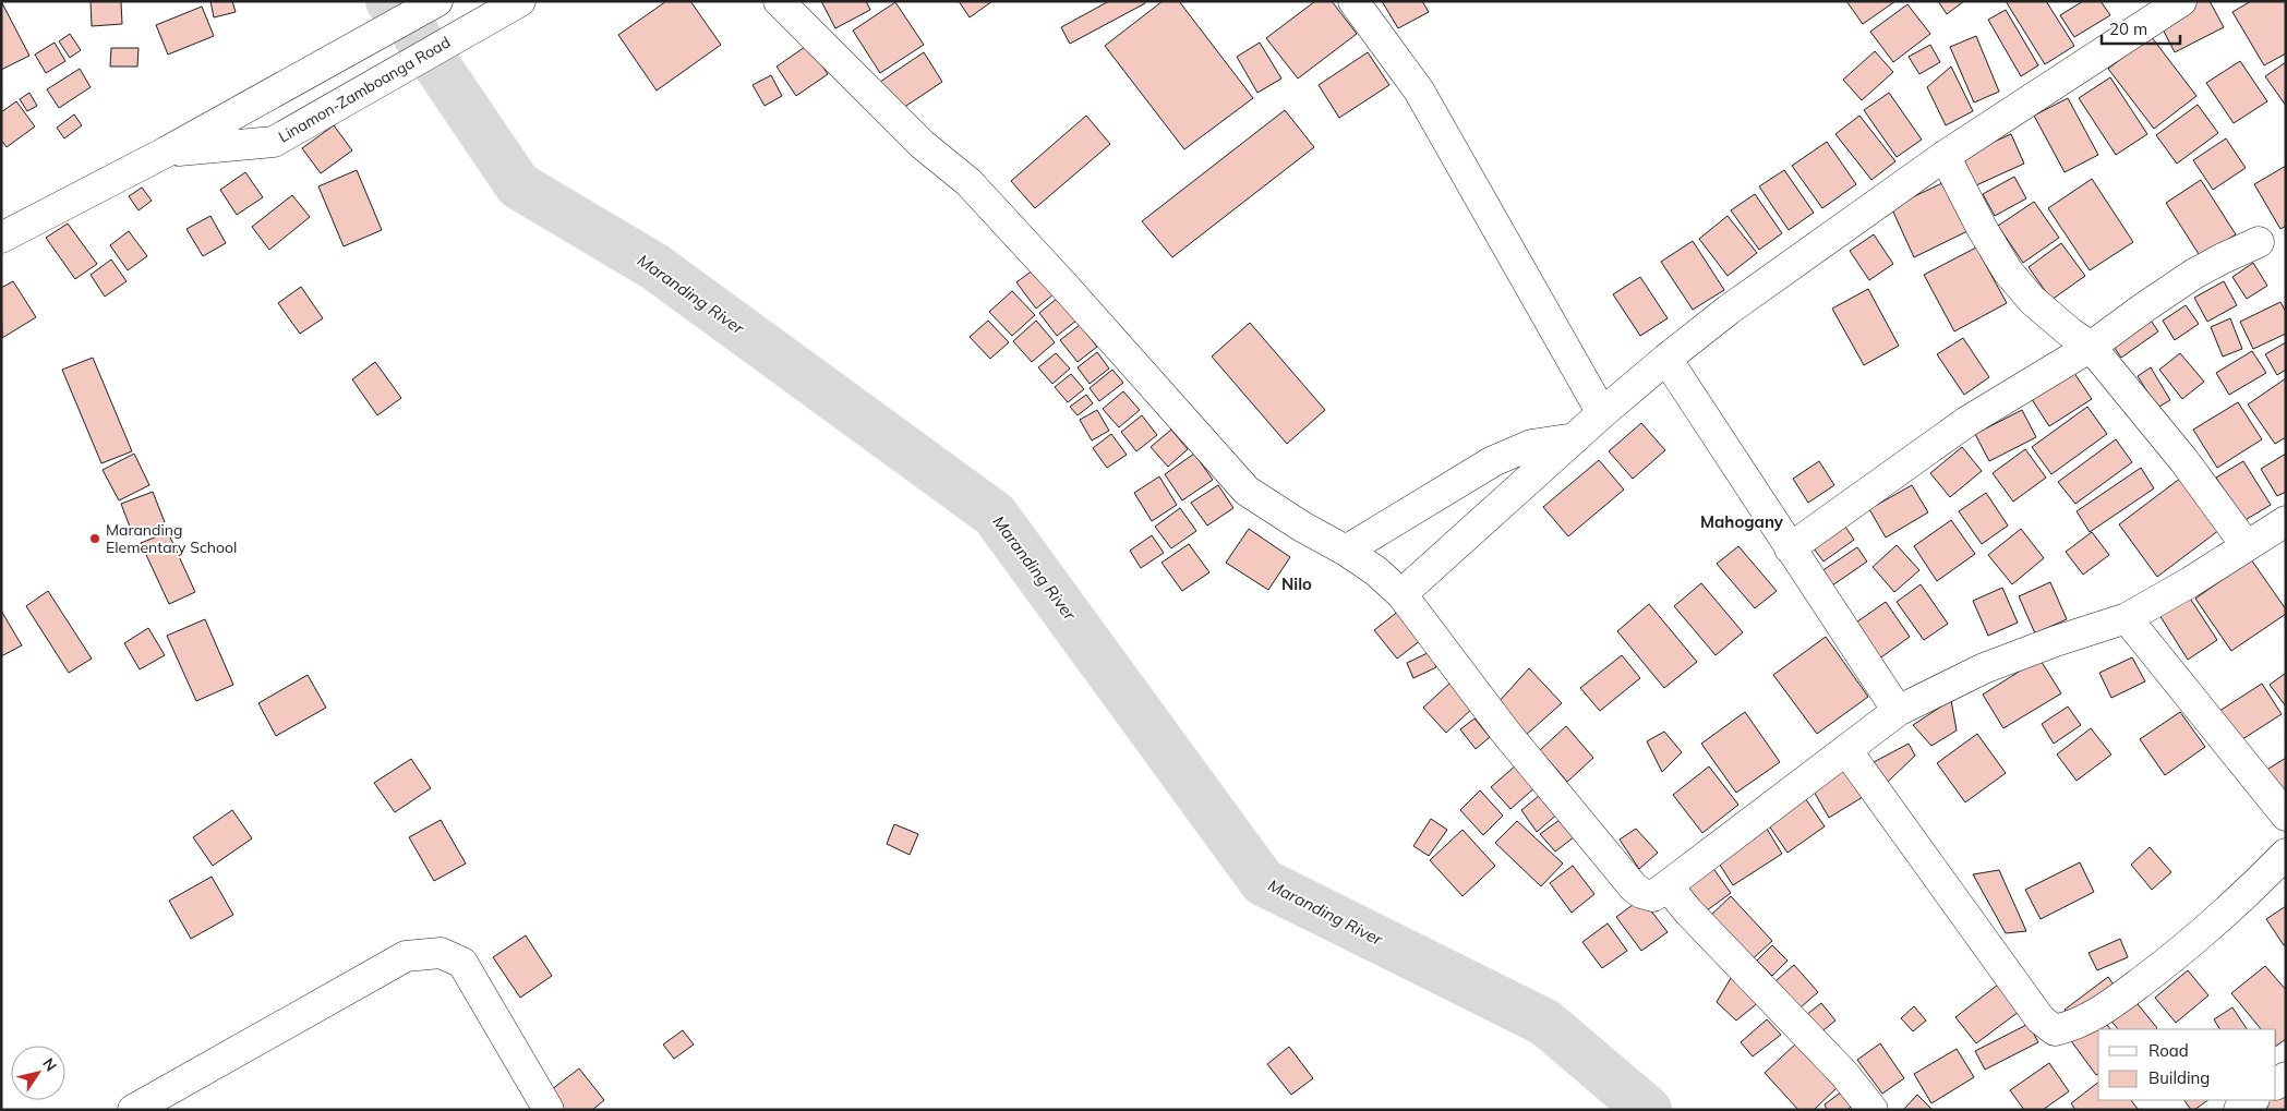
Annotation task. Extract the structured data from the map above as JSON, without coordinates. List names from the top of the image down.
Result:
{
  "streets": {
    "main road": ["Linamon-Zamboanga Road"]
  },
  "districts": ["Mahogany", "Nilo"],
  "water": ["Maranding River"],
  "places": ["Maranding Elementary School"],
  "legend": ["Road", "Building"],
  "scale_bar": "20 m",
  "north": "top right"
}
